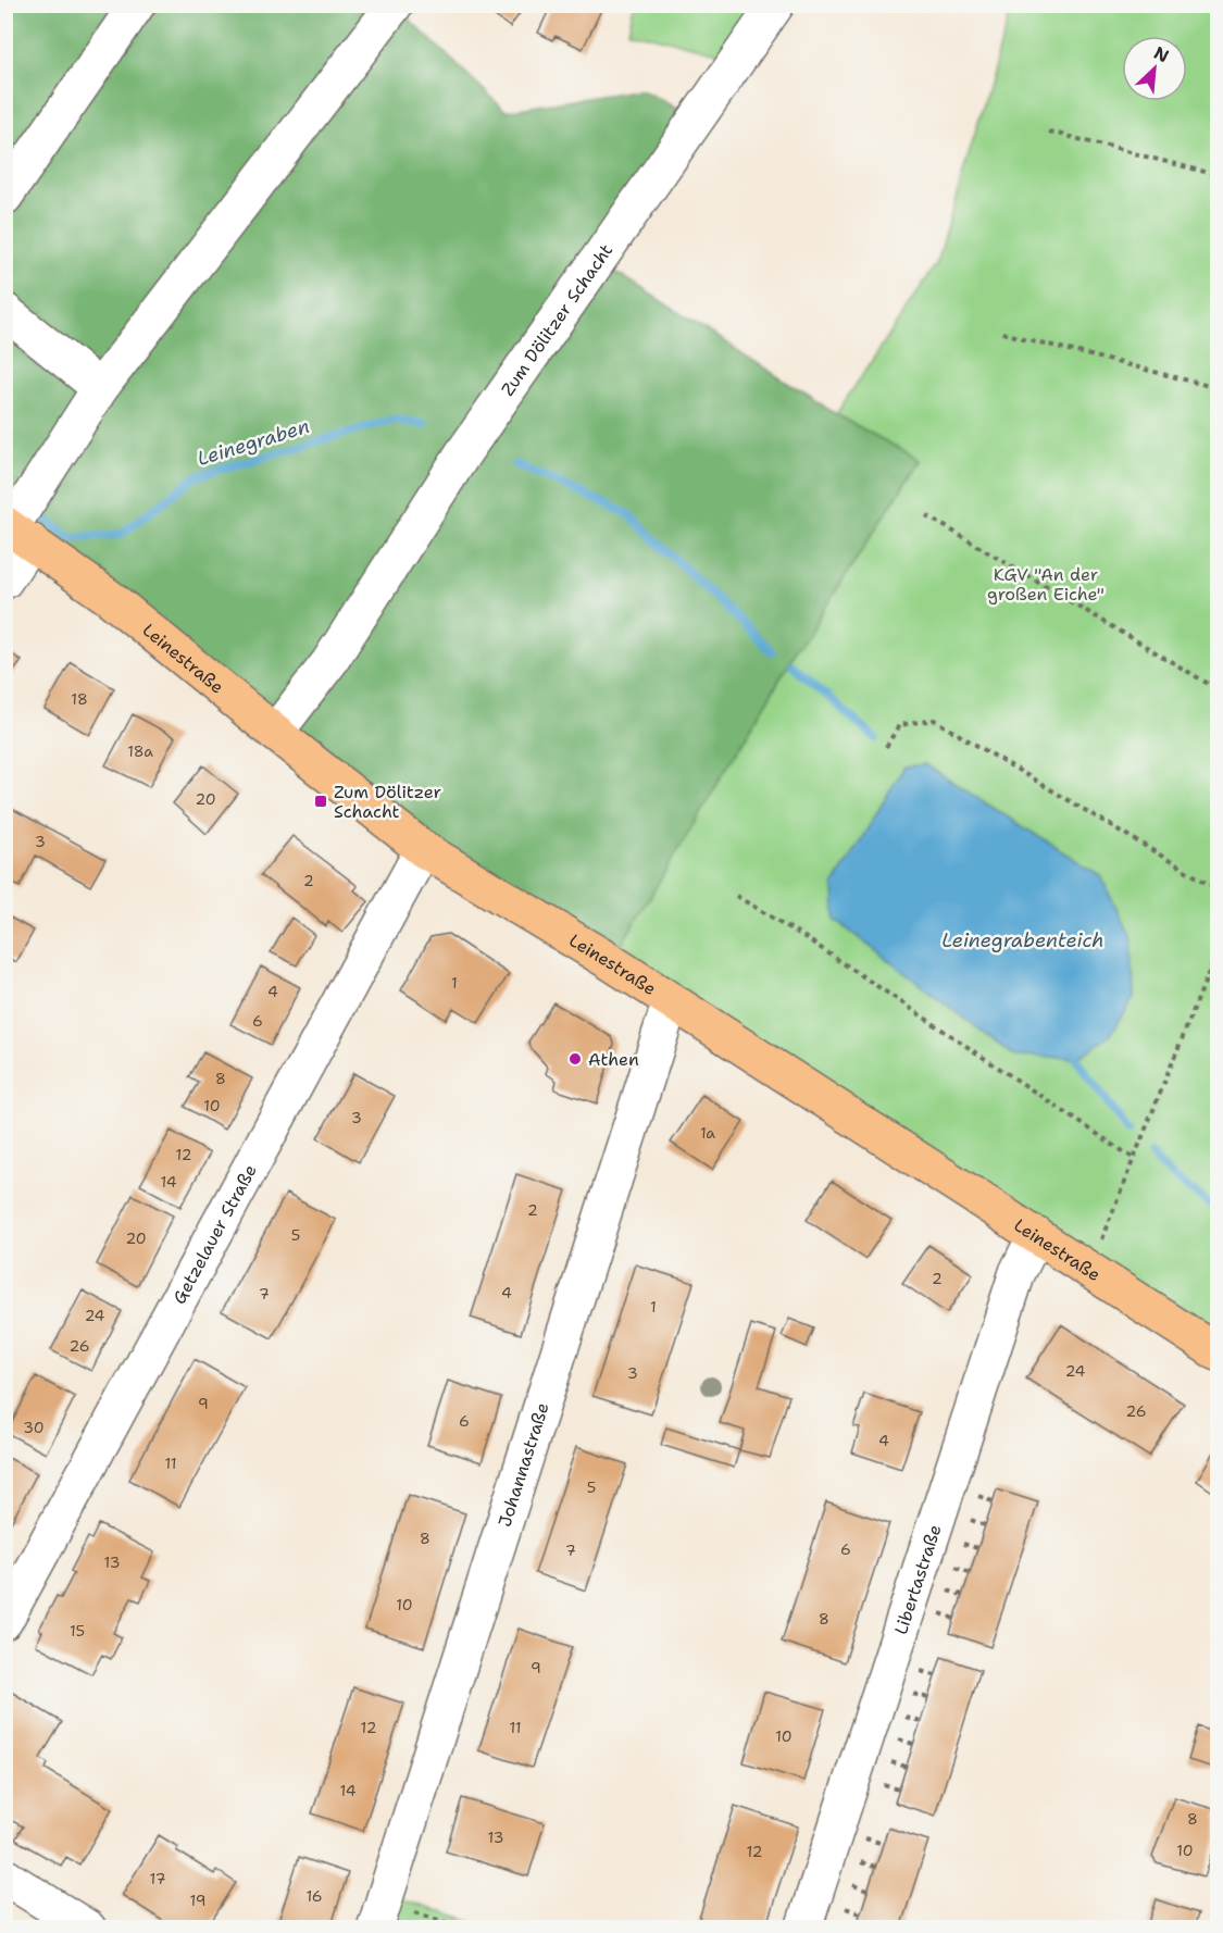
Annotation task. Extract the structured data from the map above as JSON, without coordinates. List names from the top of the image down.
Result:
{
  "streets": {
    "main road": ["Leinestraße"],
    "street": [
      "Zum Dölitzer Schacht",
      "Getzelauer Straße",
      "Johannastraße",
      "Libertastraße"
    ]
  },
  "crossings": [
    ["Zum Dölitzer Schacht", "Leinestraße"],
    ["Leinestraße", "Getzelauer Straße"],
    ["Leinestraße", "Johannastraße"],
    ["Leinestraße", "Libertastraße"]
  ],
  "water": ["Leinegraben", "Leinegrabenteich"],
  "parks": ["KGV \"An der großen Eiche\""],
  "places": {
    "transit": ["Zum Dölitzer Schacht"],
    "other": ["Athen"]
  },
  "house_numbers": [
    "18",
    "18a",
    "20",
    "3",
    "2",
    "1",
    "4",
    "6",
    "8",
    "10",
    "3",
    "1a",
    "12",
    "14",
    "2",
    "5",
    "20",
    "2",
    "4",
    "7",
    "1",
    "24",
    "26",
    "24",
    "3",
    "9",
    "26",
    "6",
    "30",
    "4",
    "11",
    "5",
    "8",
    "6",
    "7",
    "13",
    "10",
    "8",
    "15",
    "9",
    "12",
    "11",
    "10",
    "14",
    "8",
    "13",
    "10",
    "12",
    "17",
    "16",
    "19"
  ],
  "north": "top right"
}
